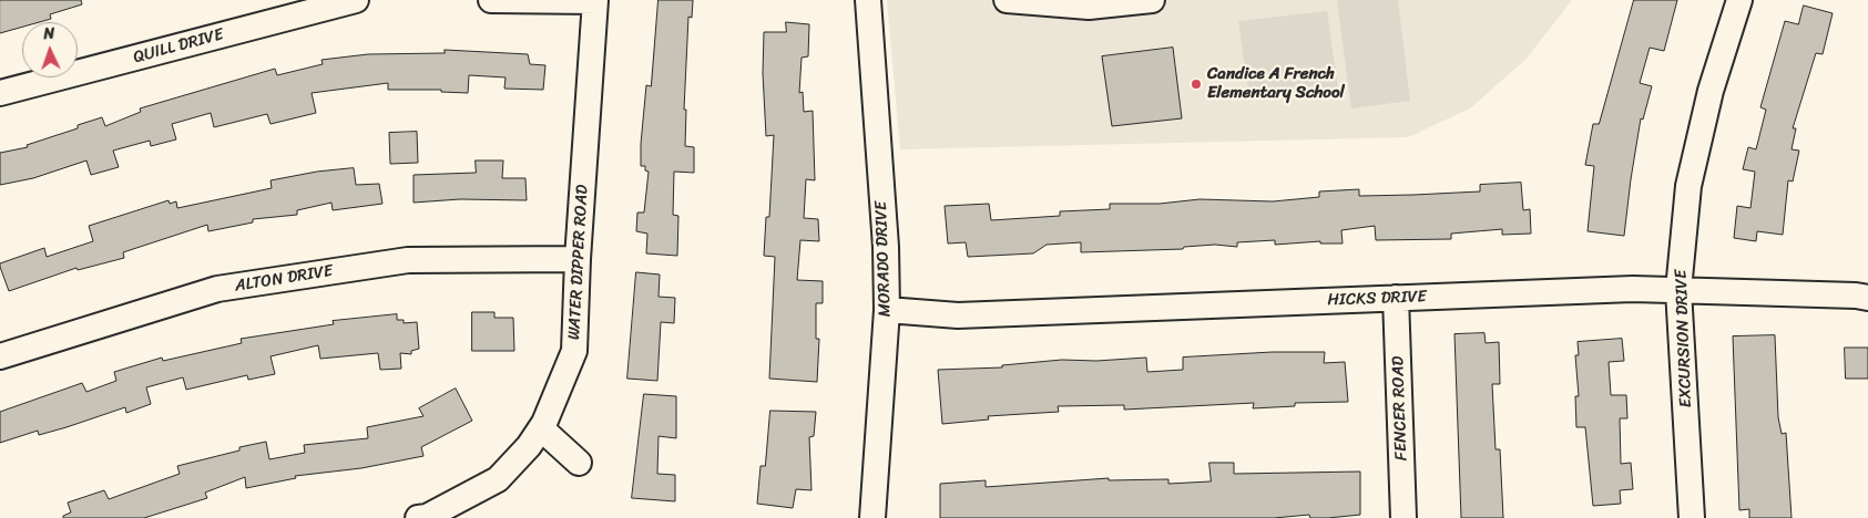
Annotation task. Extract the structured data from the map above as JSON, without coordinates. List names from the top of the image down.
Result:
{
  "streets": {
    "street": [
      "QUILL DRIVE",
      "MORADO DRIVE",
      "WATER DIPPER ROAD",
      "ALTON DRIVE",
      "HICKS DRIVE",
      "EXCURSION DRIVE",
      "FENCER ROAD"
    ]
  },
  "crossings": [
    ["MORADO DRIVE", "HICKS DRIVE"],
    ["WATER DIPPER ROAD", "ALTON DRIVE"],
    ["HICKS DRIVE", "EXCURSION DRIVE"],
    ["HICKS DRIVE", "FENCER ROAD"]
  ],
  "places": ["Candice A French Elementary School"],
  "north": "top"
}
